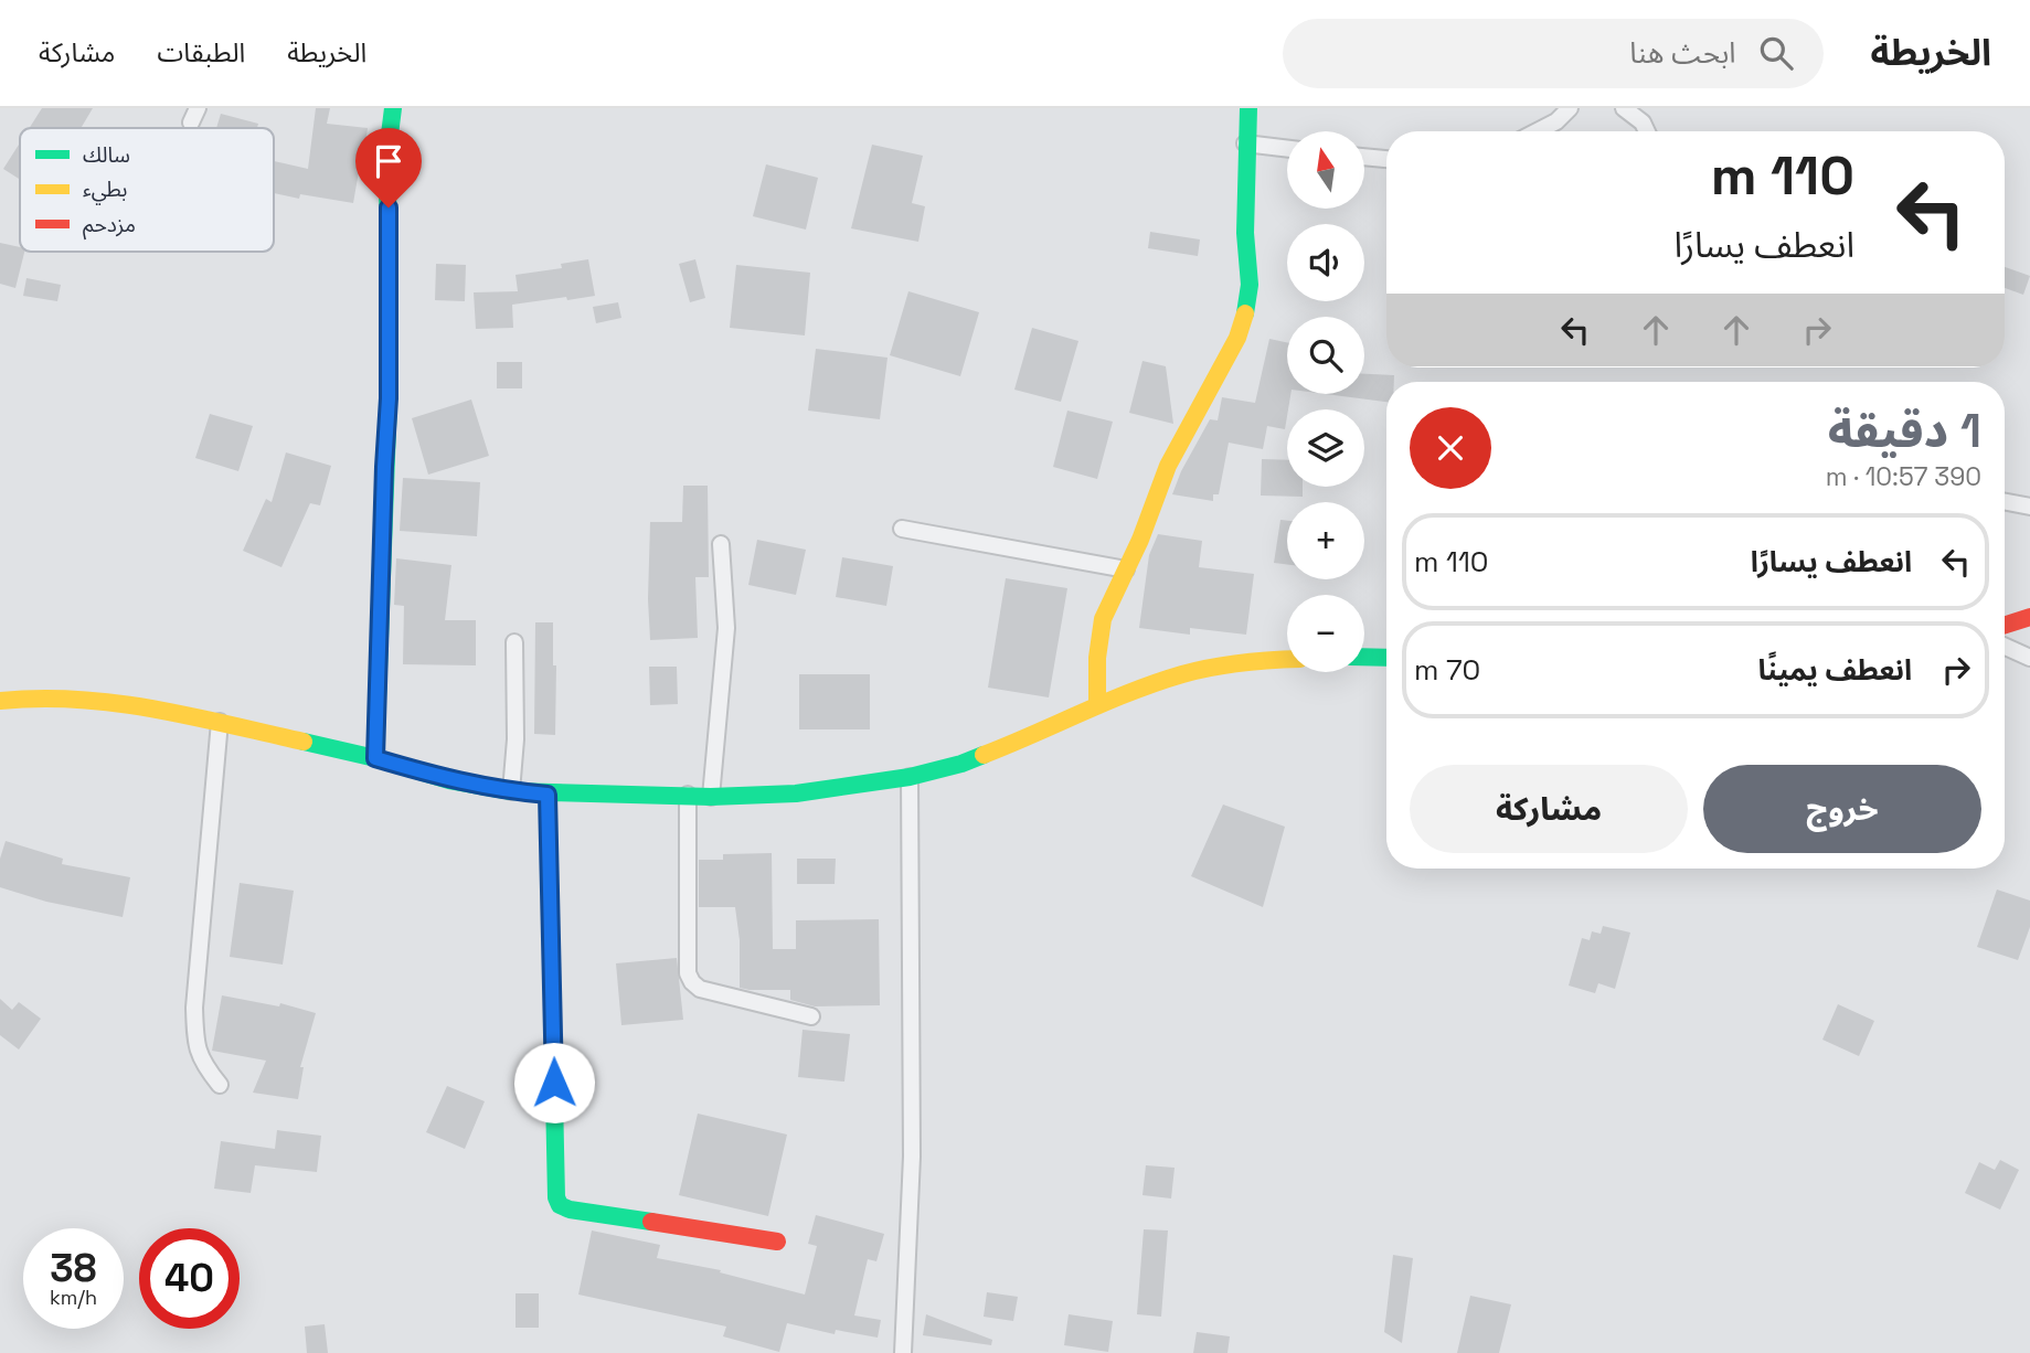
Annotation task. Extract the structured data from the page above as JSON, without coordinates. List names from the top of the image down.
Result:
{
  "legend": ["سالك", "بطيء", "مزدحم"],
  "north": "top",
  "page": {
    "header": "الخريطة",
    "search": "ابحث هنا",
    "nav": ["الخريطة", "الطبقات", "مشاركة"],
    "map_buttons": ["+", "−"],
    "turn": ["110 m", "انعطف يسارًا"],
    "heading": ["1 دقيقة", "390 m · 10:57"],
    "list": [
      {
        "name": "انعطف يسارًا",
        "value": "110 m"
      },
      {
        "name": "انعطف يمينًا",
        "value": "70 m"
      }
    ],
    "buttons": ["خروج", "مشاركة"],
    "speed": "38 km/h",
    "limit": "40"
  }
}
